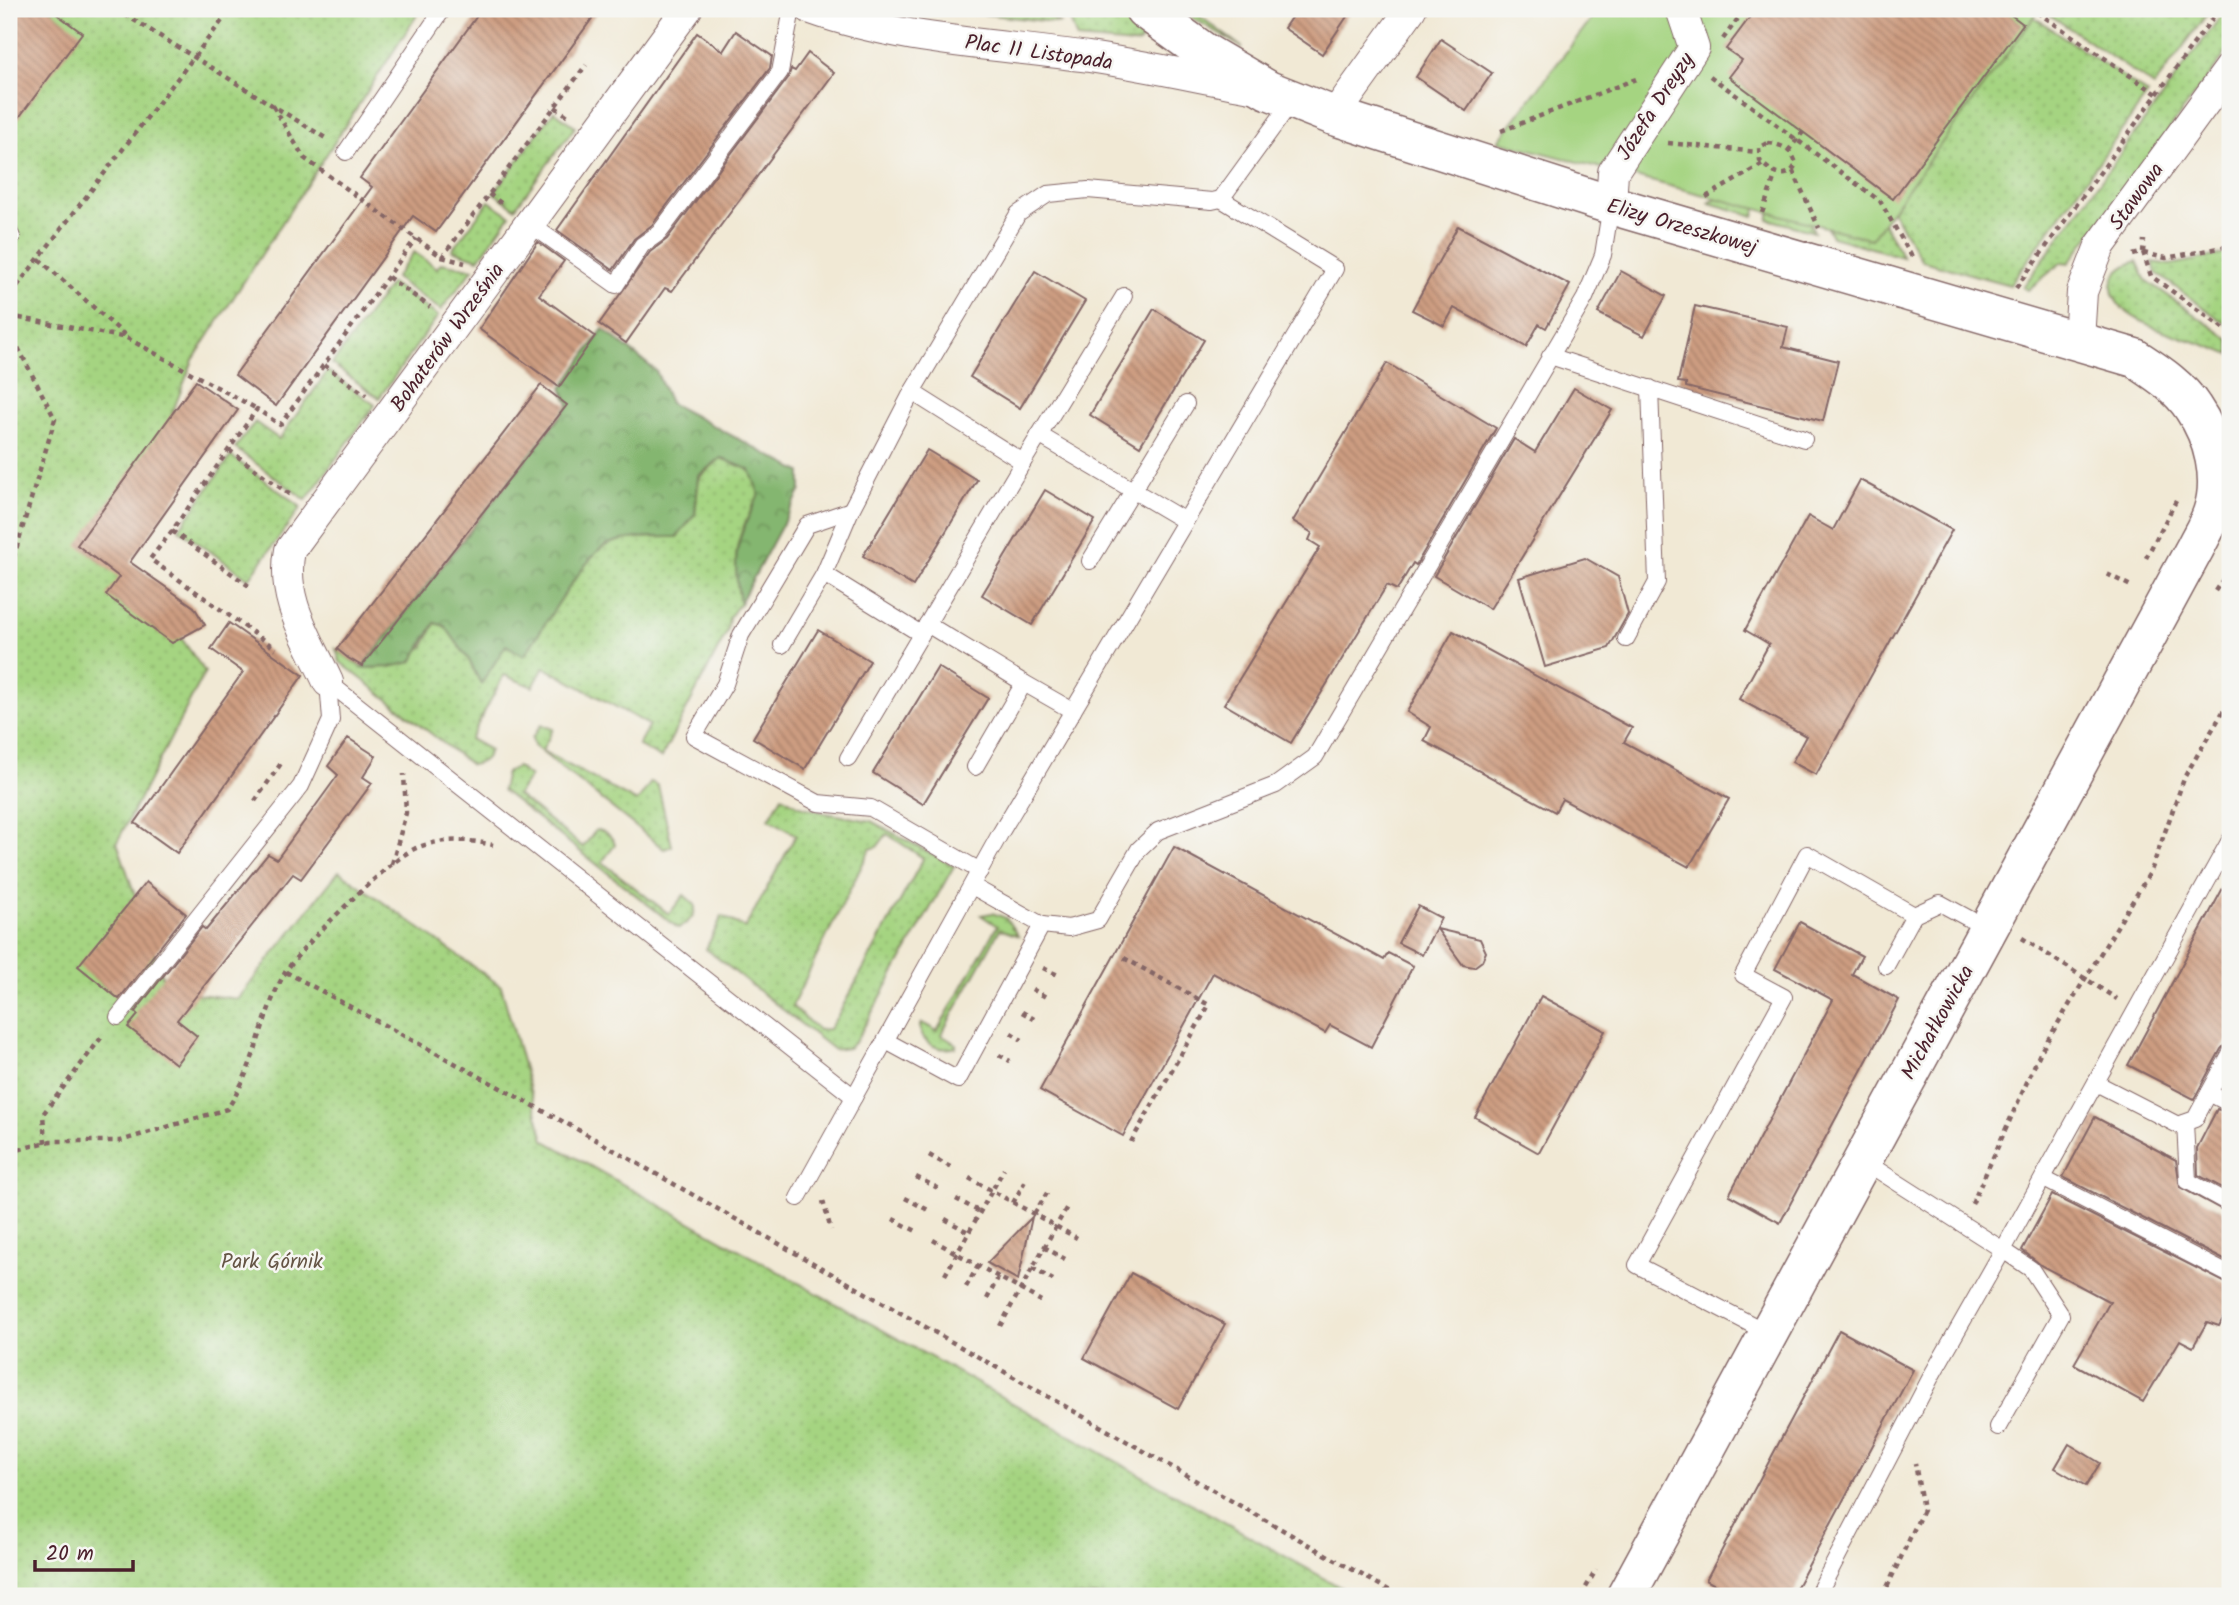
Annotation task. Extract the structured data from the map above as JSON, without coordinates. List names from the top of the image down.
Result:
{
  "streets": {
    "street": [
      "Plac 11 Listopada",
      "Józefa Dreyzy",
      "Stawowa",
      "Elizy Orzeszkowej",
      "Bohaterów Września",
      "Michałkowicka"
    ]
  },
  "crossings": [
    ["Plac 11 Listopada", "Elizy Orzeszkowej"],
    ["Józefa Dreyzy", "Elizy Orzeszkowej"],
    ["Stawowa", "Elizy Orzeszkowej"],
    ["Elizy Orzeszkowej", "Michałkowicka"]
  ],
  "parks": ["Park Górnik"],
  "scale_bar": "20 m"
}
